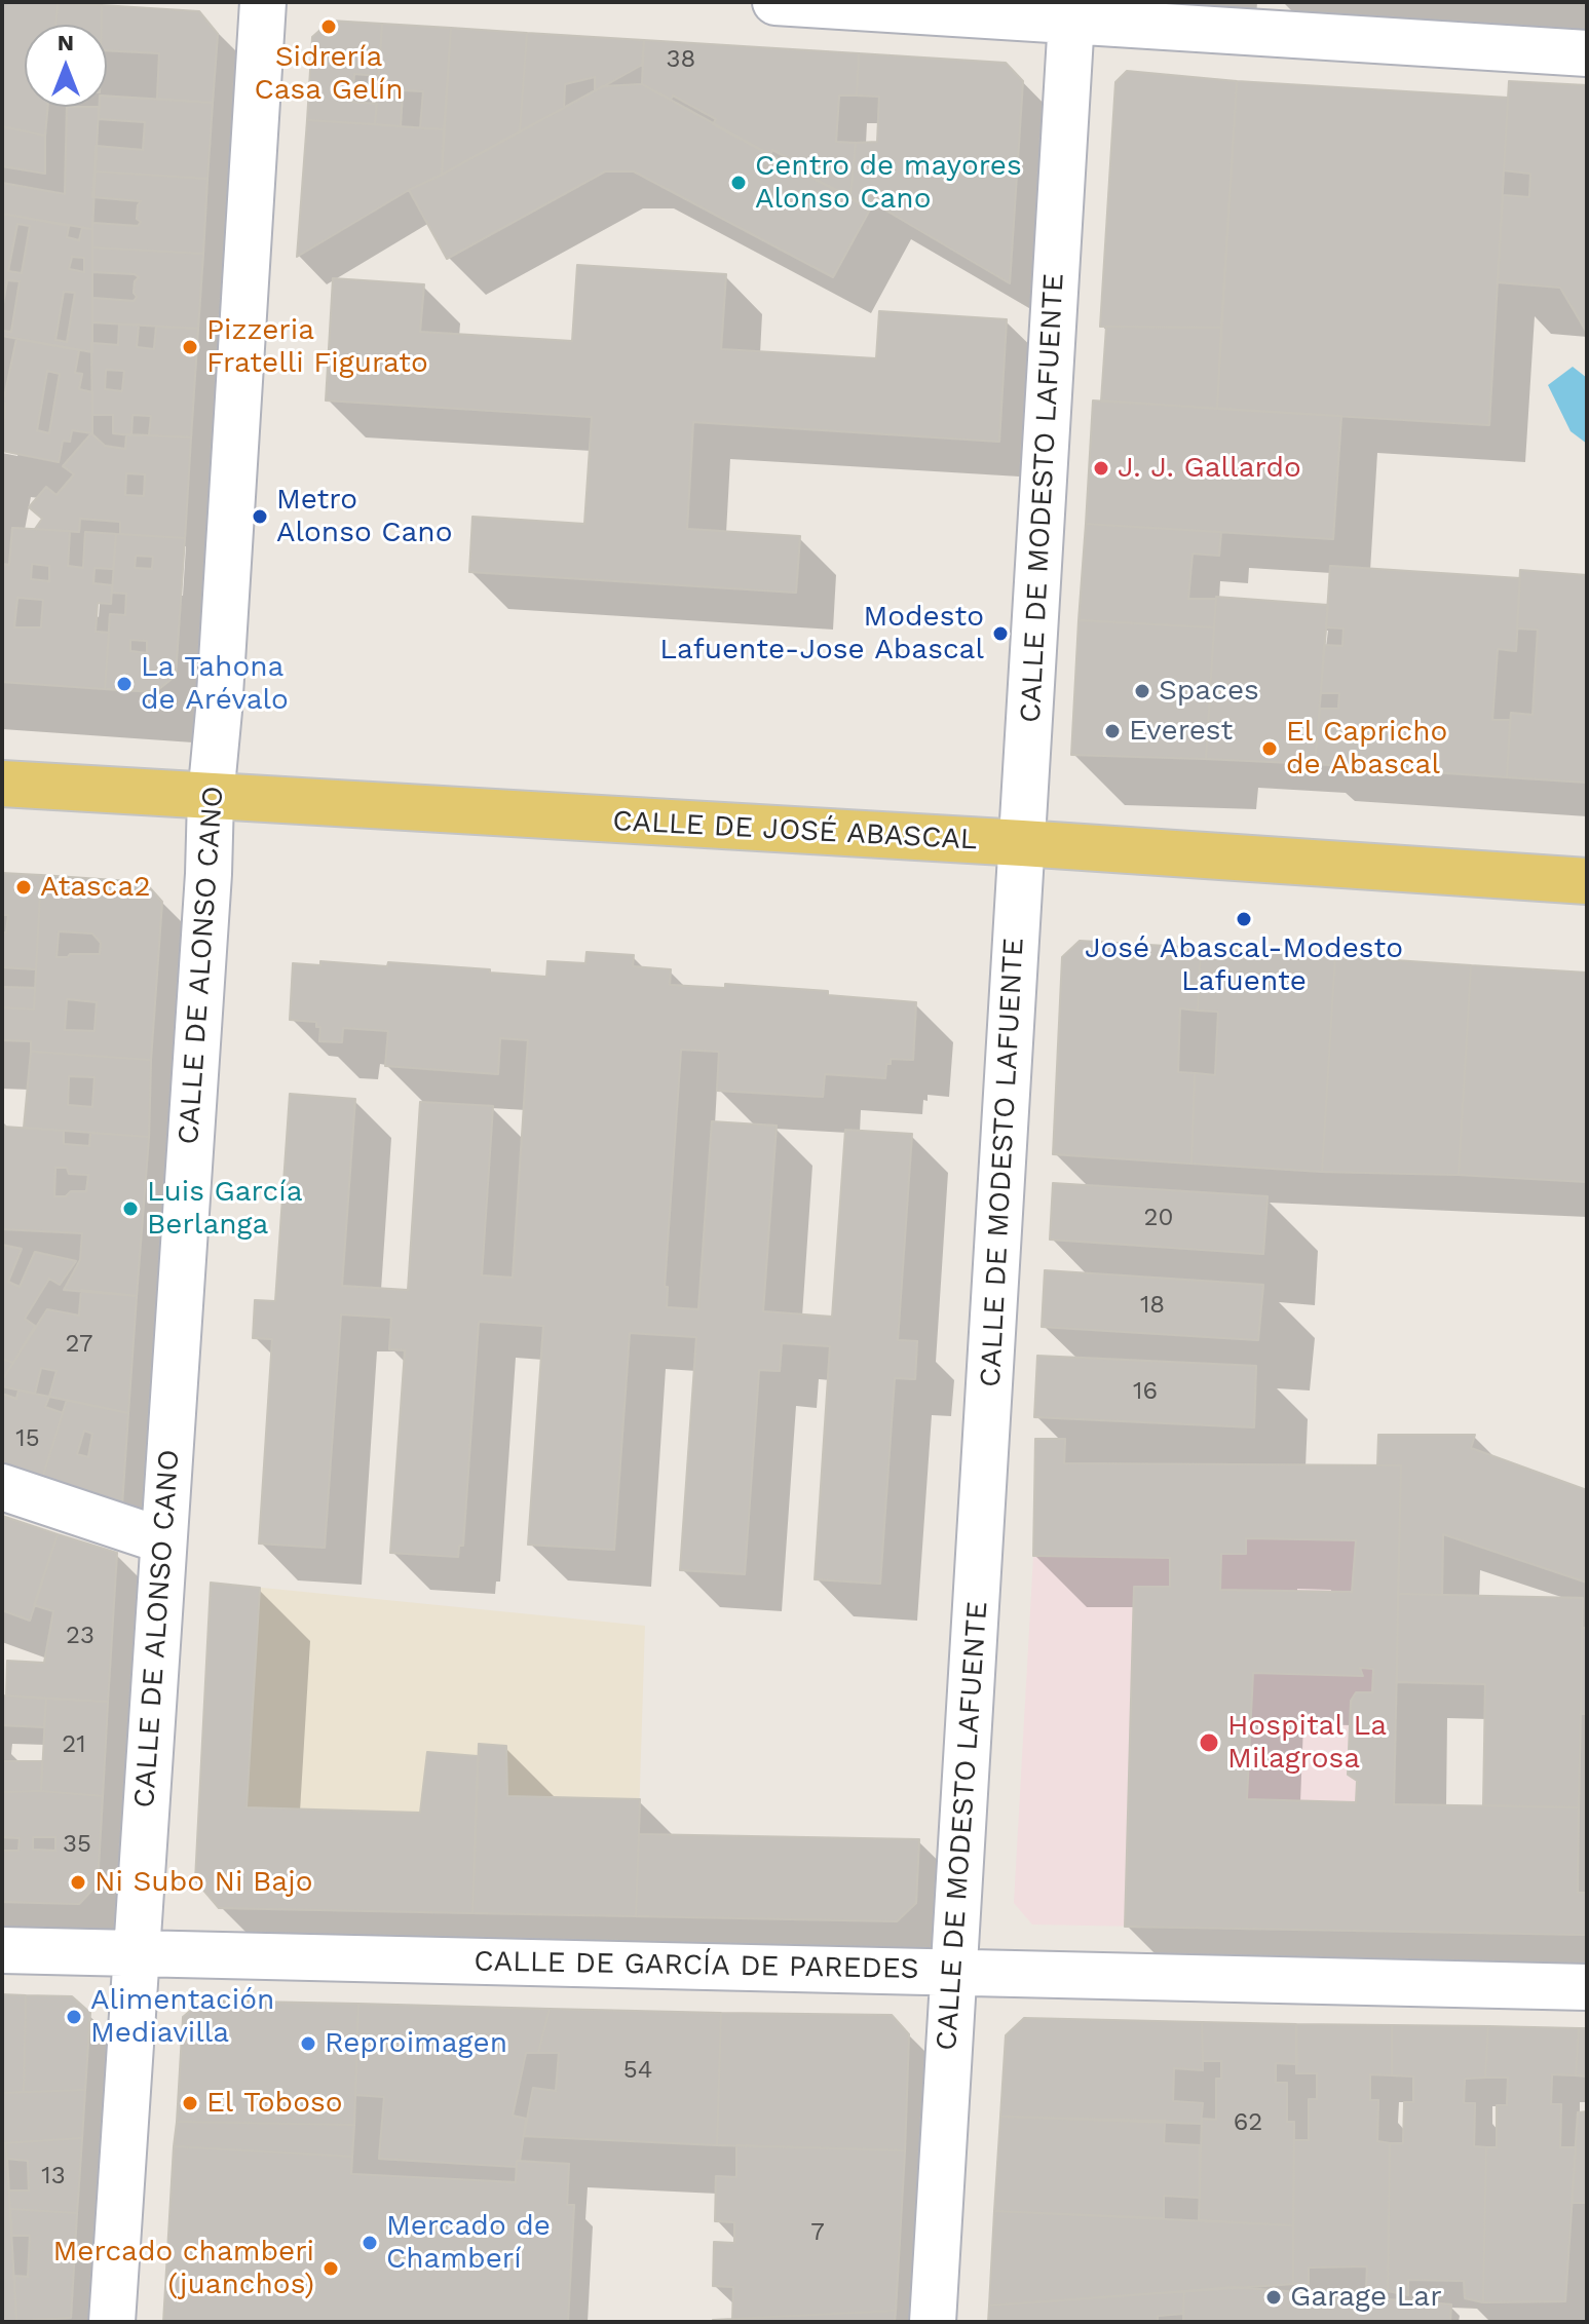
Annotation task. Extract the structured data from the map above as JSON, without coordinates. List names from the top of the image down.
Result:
{
  "streets": {
    "main road": ["CALLE DE JOSÉ ABASCAL"],
    "street": ["CALLE DE MODESTO LAFUENTE", "CALLE DE ALONSO CANO", "CALLE DE GARCÍA DE PAREDES"]
  },
  "crossings": [
    ["CALLE DE MODESTO LAFUENTE", "CALLE DE JOSÉ ABASCAL"],
    ["CALLE DE MODESTO LAFUENTE", "CALLE DE GARCÍA DE PAREDES"],
    ["CALLE DE JOSÉ ABASCAL", "CALLE DE ALONSO CANO"],
    ["CALLE DE ALONSO CANO", "CALLE DE GARCÍA DE PAREDES"]
  ],
  "places": [
    "Sidrería Casa Gelín",
    "Centro de mayores Alonso Cano",
    "Pizzeria Fratelli Figurato",
    "J. J. Gallardo",
    "Metro Alonso Cano",
    "Modesto Lafuente-Jose Abascal",
    "La Tahona de Arévalo",
    "Spaces",
    "Everest",
    "El Capricho de Abascal",
    "Atasca2",
    "José Abascal-Modesto Lafuente",
    "Luis García Berlanga",
    "Hospital La Milagrosa",
    "Ni Subo Ni Bajo",
    "Alimentación Mediavilla",
    "Reproimagen",
    "El Toboso",
    "Mercado de Chamberí",
    "Mercado chamberi (juanchos)",
    "Garage Lar"
  ],
  "house_numbers": [
    "38",
    "20",
    "18",
    "27",
    "16",
    "15",
    "23",
    "21",
    "35",
    "54",
    "62",
    "13",
    "7"
  ],
  "north": "top"
}
